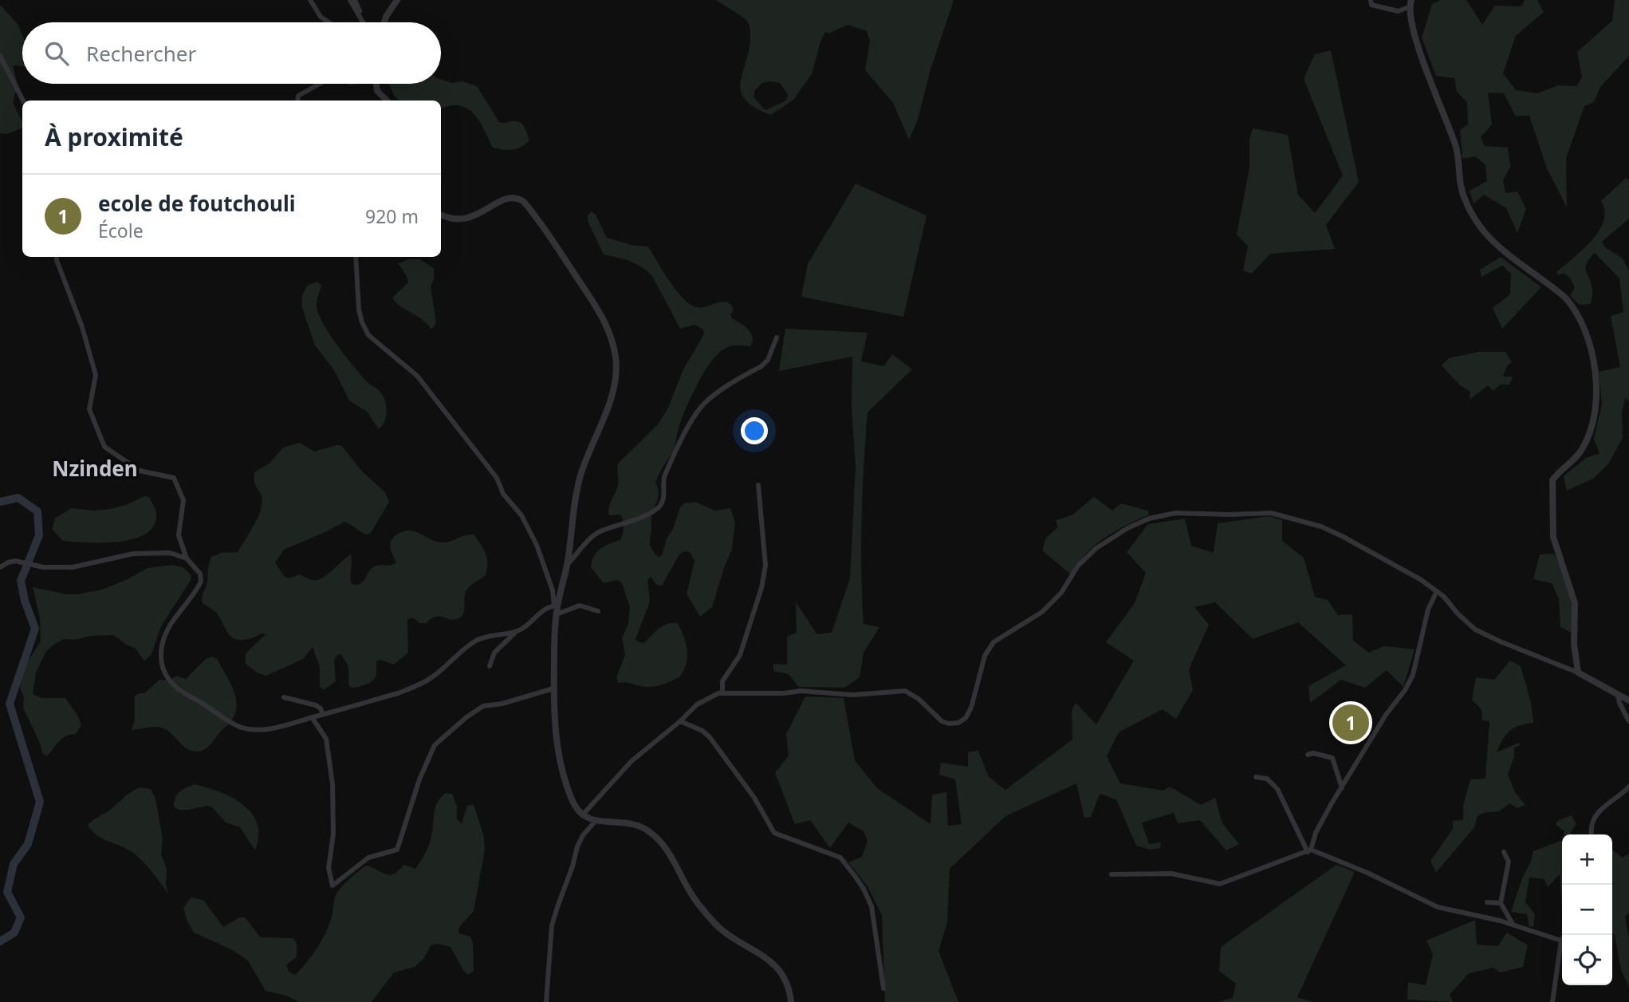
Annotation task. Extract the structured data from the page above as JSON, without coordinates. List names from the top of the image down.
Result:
{
  "districts": ["Nzinden"],
  "page": {
    "search": "Rechercher",
    "heading": "À proximité",
    "list": [
      {
        "mark": "1",
        "name": "ecole de foutchouli",
        "note": "École",
        "value": "920 m"
      }
    ],
    "pins": "1",
    "map_buttons": ["+", "−"]
  }
}
